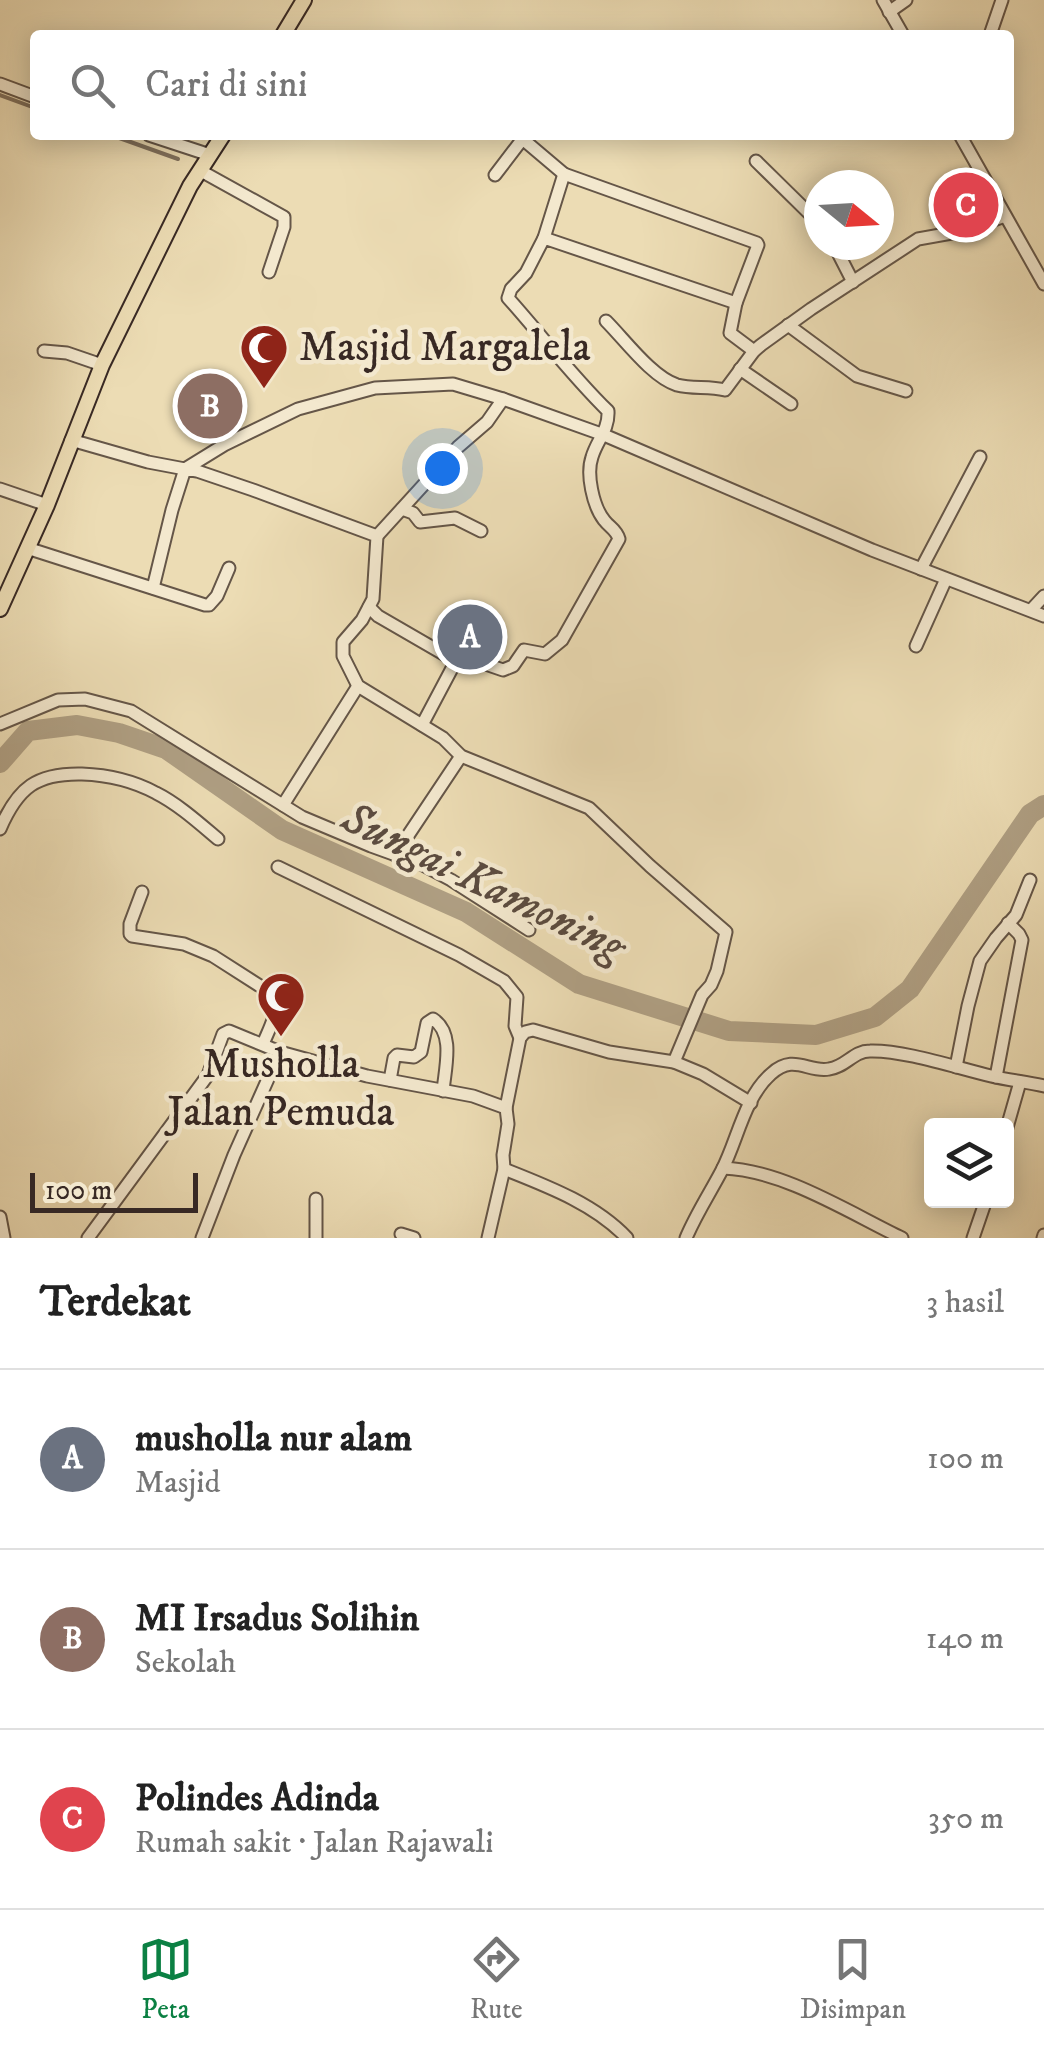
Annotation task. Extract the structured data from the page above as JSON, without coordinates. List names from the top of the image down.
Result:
{
  "water": ["Sungai Kamoning"],
  "places": {
    "mosque": ["Masjid Margalela", "Musholla Jalan Pemuda"]
  },
  "scale_bar": "100 m",
  "north": "right",
  "page": {
    "search": "Cari di sini",
    "pins": ["C", "B", "A"],
    "scale": "100 m",
    "heading": ["Terdekat", "3 hasil"],
    "list": [
      {
        "mark": "A",
        "name": "musholla nur alam",
        "note": "Masjid",
        "value": "100 m"
      },
      {
        "mark": "B",
        "name": "MI Irsadus Solihin",
        "note": "Sekolah",
        "value": "140 m"
      },
      {
        "mark": "C",
        "name": "Polindes Adinda",
        "note": "Rumah sakit · Jalan Rajawali",
        "value": "350 m"
      }
    ],
    "nav": ["Peta", "Rute", "Disimpan"]
  }
}
